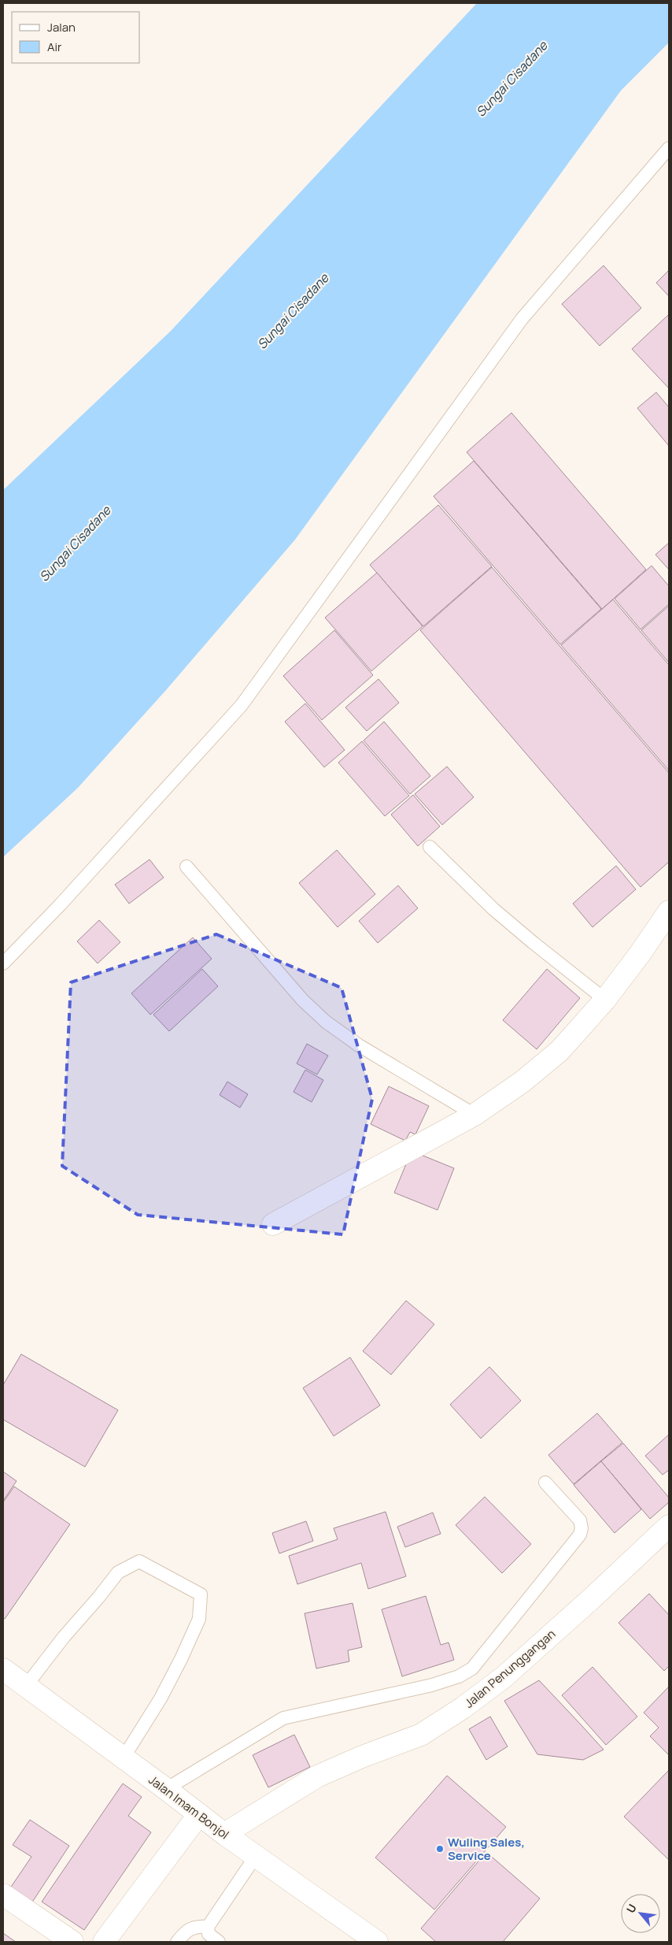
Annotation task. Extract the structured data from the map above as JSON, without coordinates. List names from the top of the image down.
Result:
{
  "streets": {
    "street": ["Jalan Penunggangan", "Jalan Imam Bonjol"]
  },
  "crossings": [
    ["Jalan Penunggangan", "Jalan Imam Bonjol"]
  ],
  "water": ["Sungai Cisadane"],
  "places": ["Wuling Sales, Service"],
  "legend": ["Jalan", "Air"],
  "north": "top left"
}
